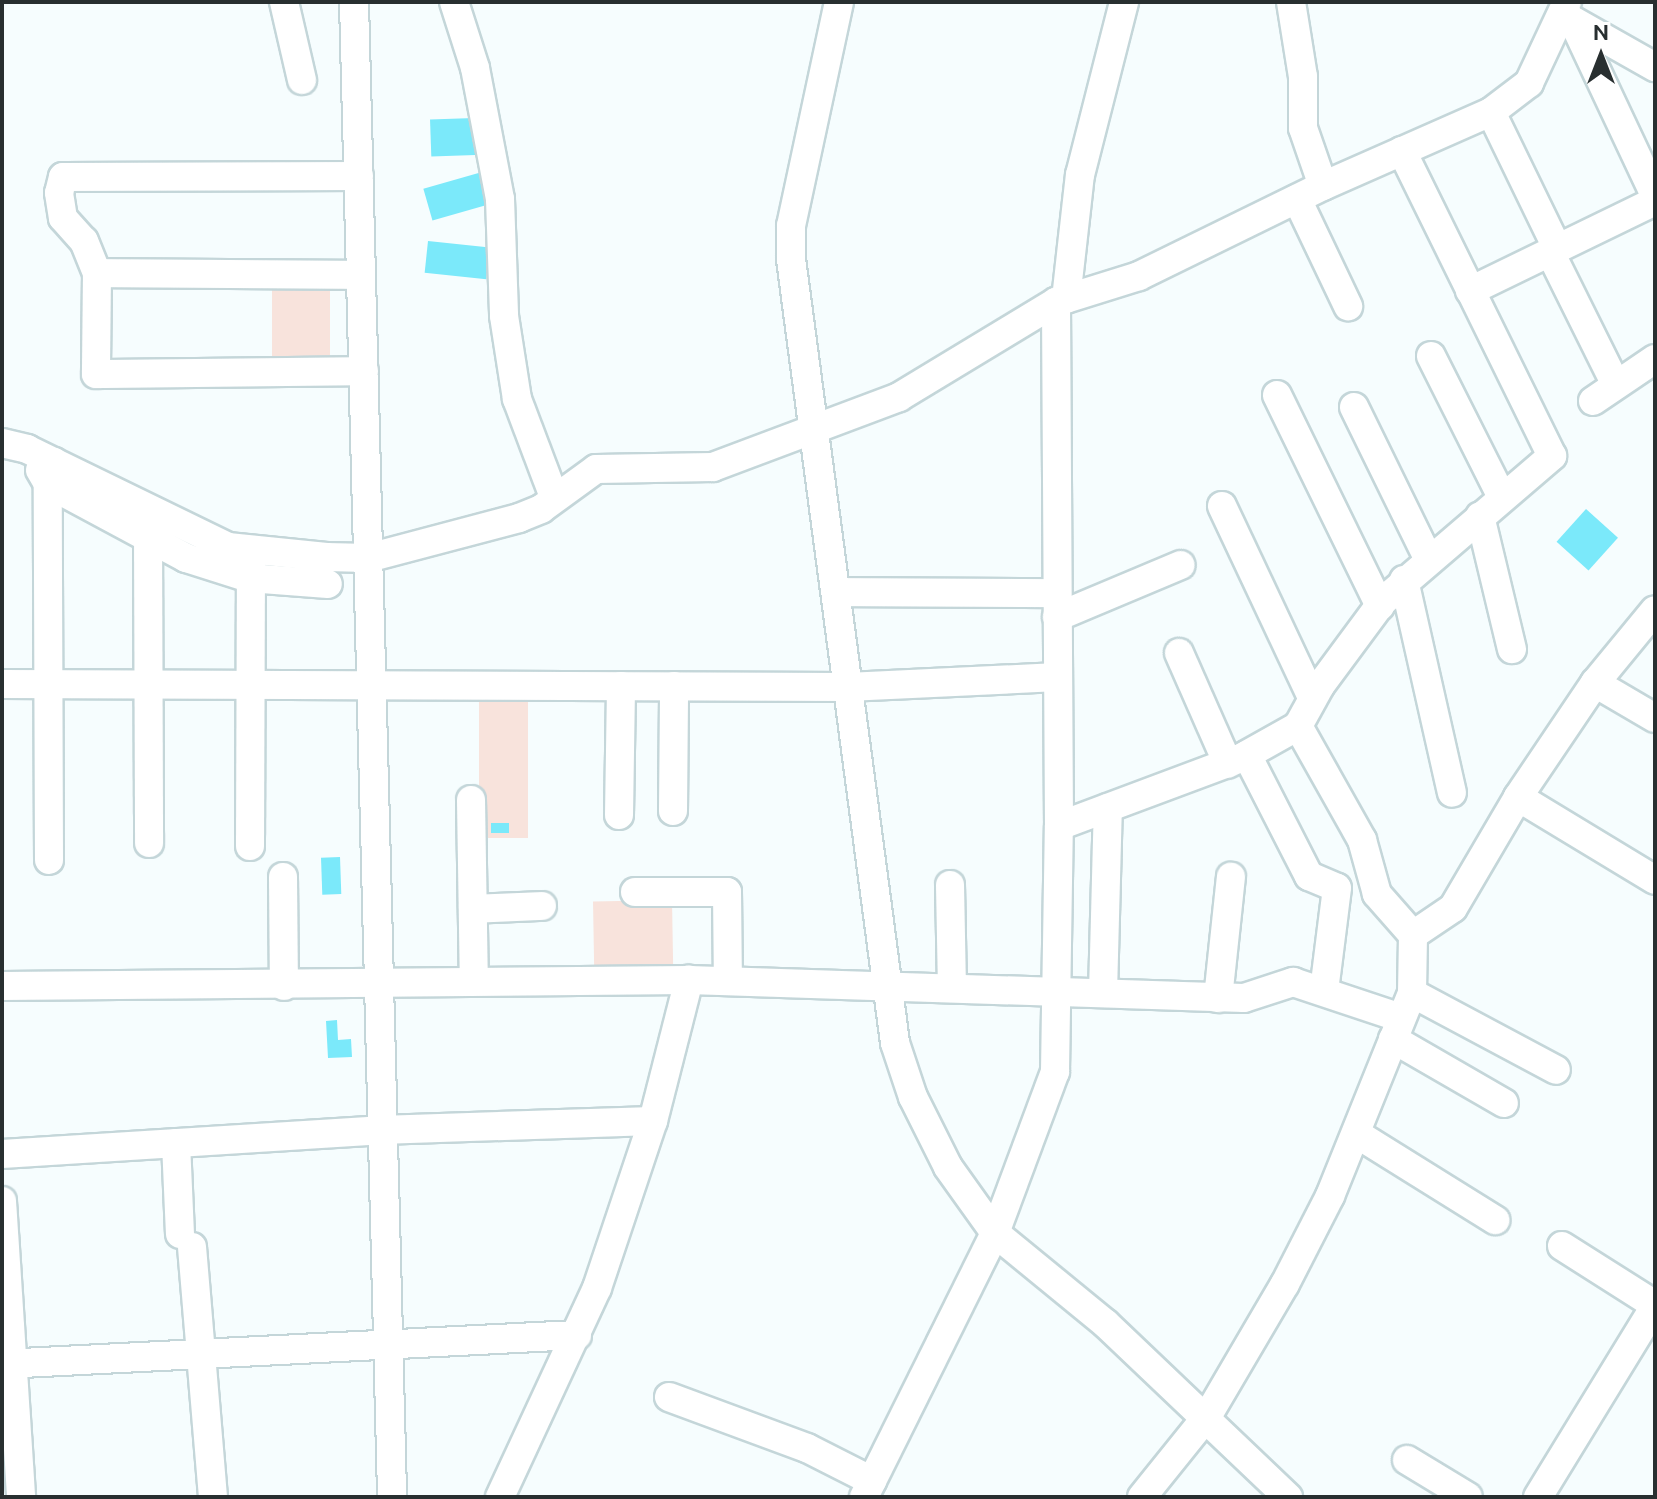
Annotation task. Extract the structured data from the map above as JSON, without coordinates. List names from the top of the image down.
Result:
{
  "north": "top"
}
